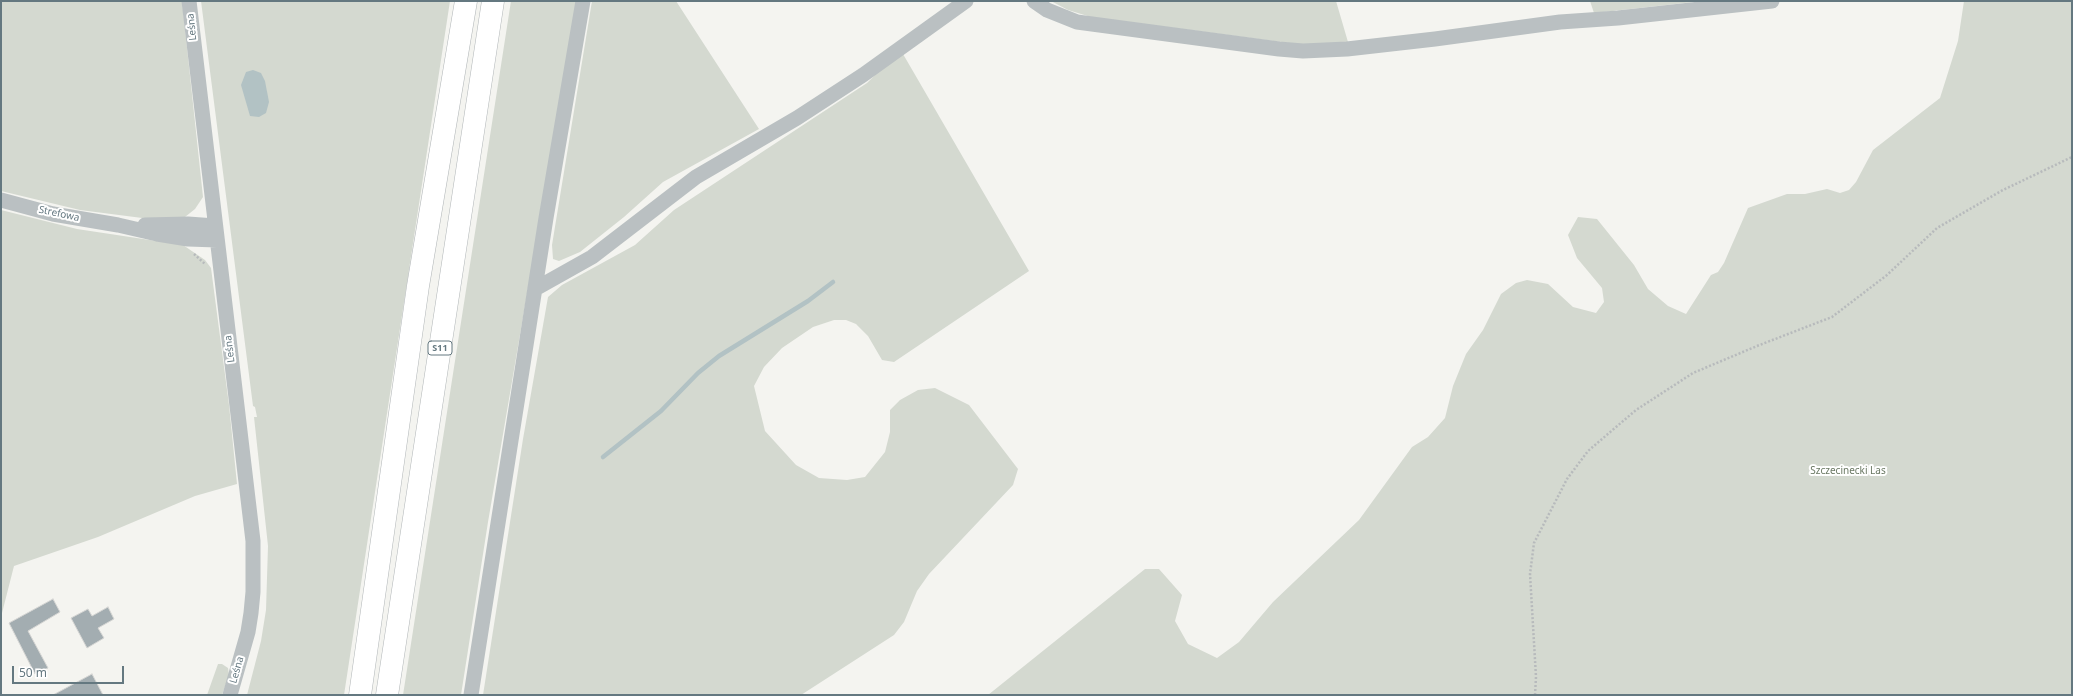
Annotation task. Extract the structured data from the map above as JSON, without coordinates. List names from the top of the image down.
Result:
{
  "streets": {
    "highway": ["S11"],
    "street": ["Leśna", "Strefowa"]
  },
  "crossings": [
    ["Leśna", "Strefowa"]
  ],
  "parks": ["Szczecinecki Las"],
  "scale_bar": "50 m"
}
